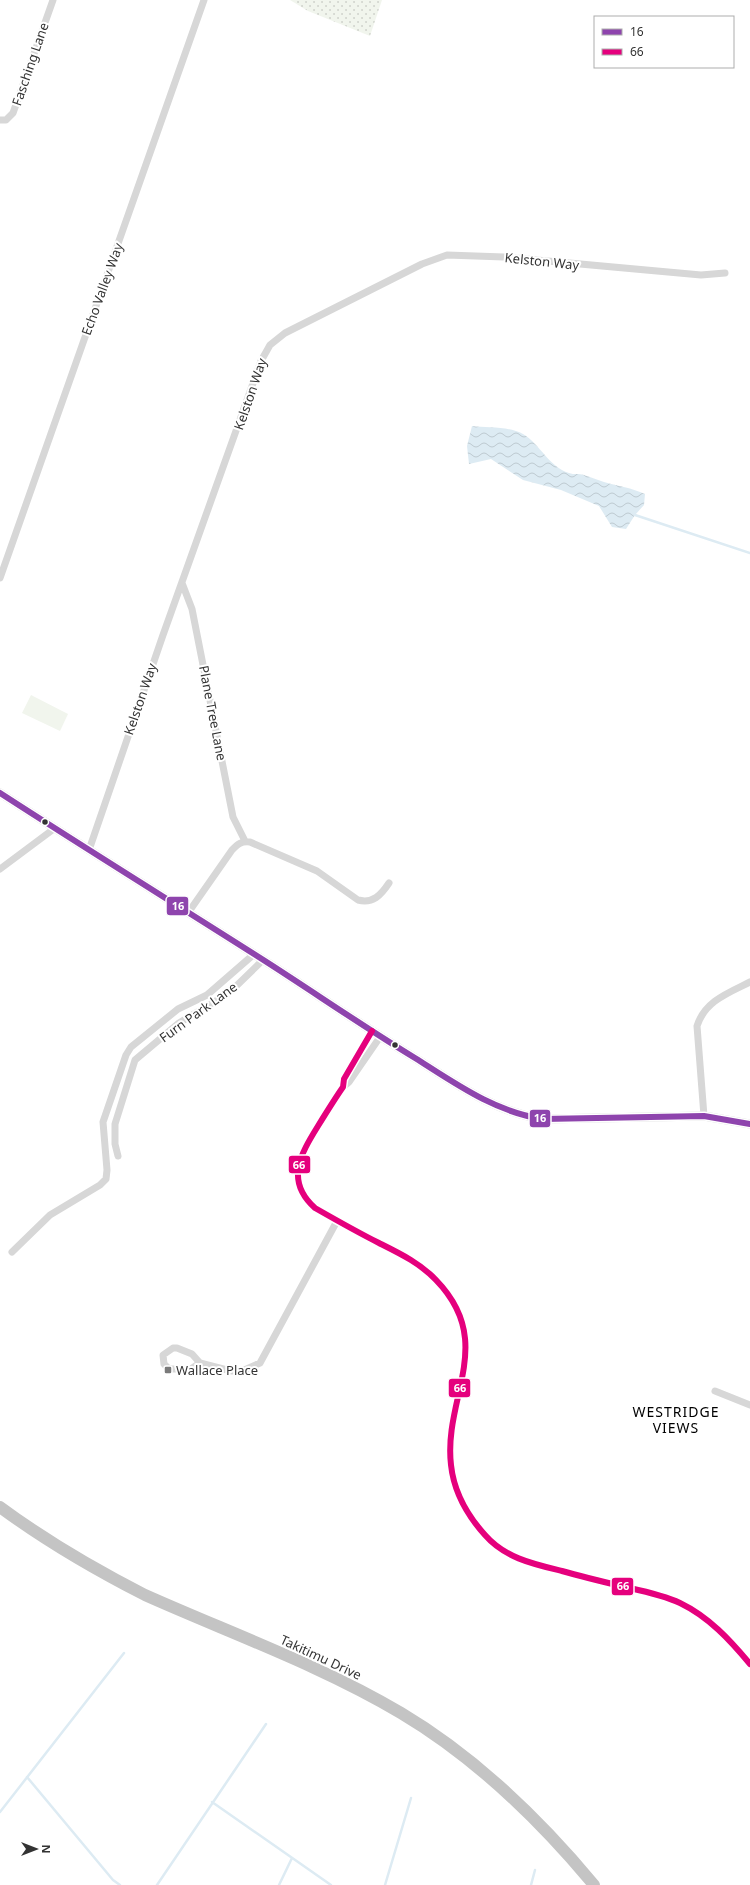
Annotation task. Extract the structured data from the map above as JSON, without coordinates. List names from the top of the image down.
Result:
{
  "streets": {
    "highway": ["Takitimu Drive"],
    "street": [
      "Fasching Lane",
      "Kelston Way",
      "Echo Valley Way",
      "Plane Tree Lane",
      "Furn Park Lane"
    ]
  },
  "crossings": [
    ["Kelston Way", "Plane Tree Lane"]
  ],
  "districts": ["WESTRIDGE VIEWS"],
  "places": {
    "transit": ["Wallace Place"]
  },
  "lines": ["transit line 16", "transit line 66"],
  "legend": ["16", "66"],
  "north": "right"
}
